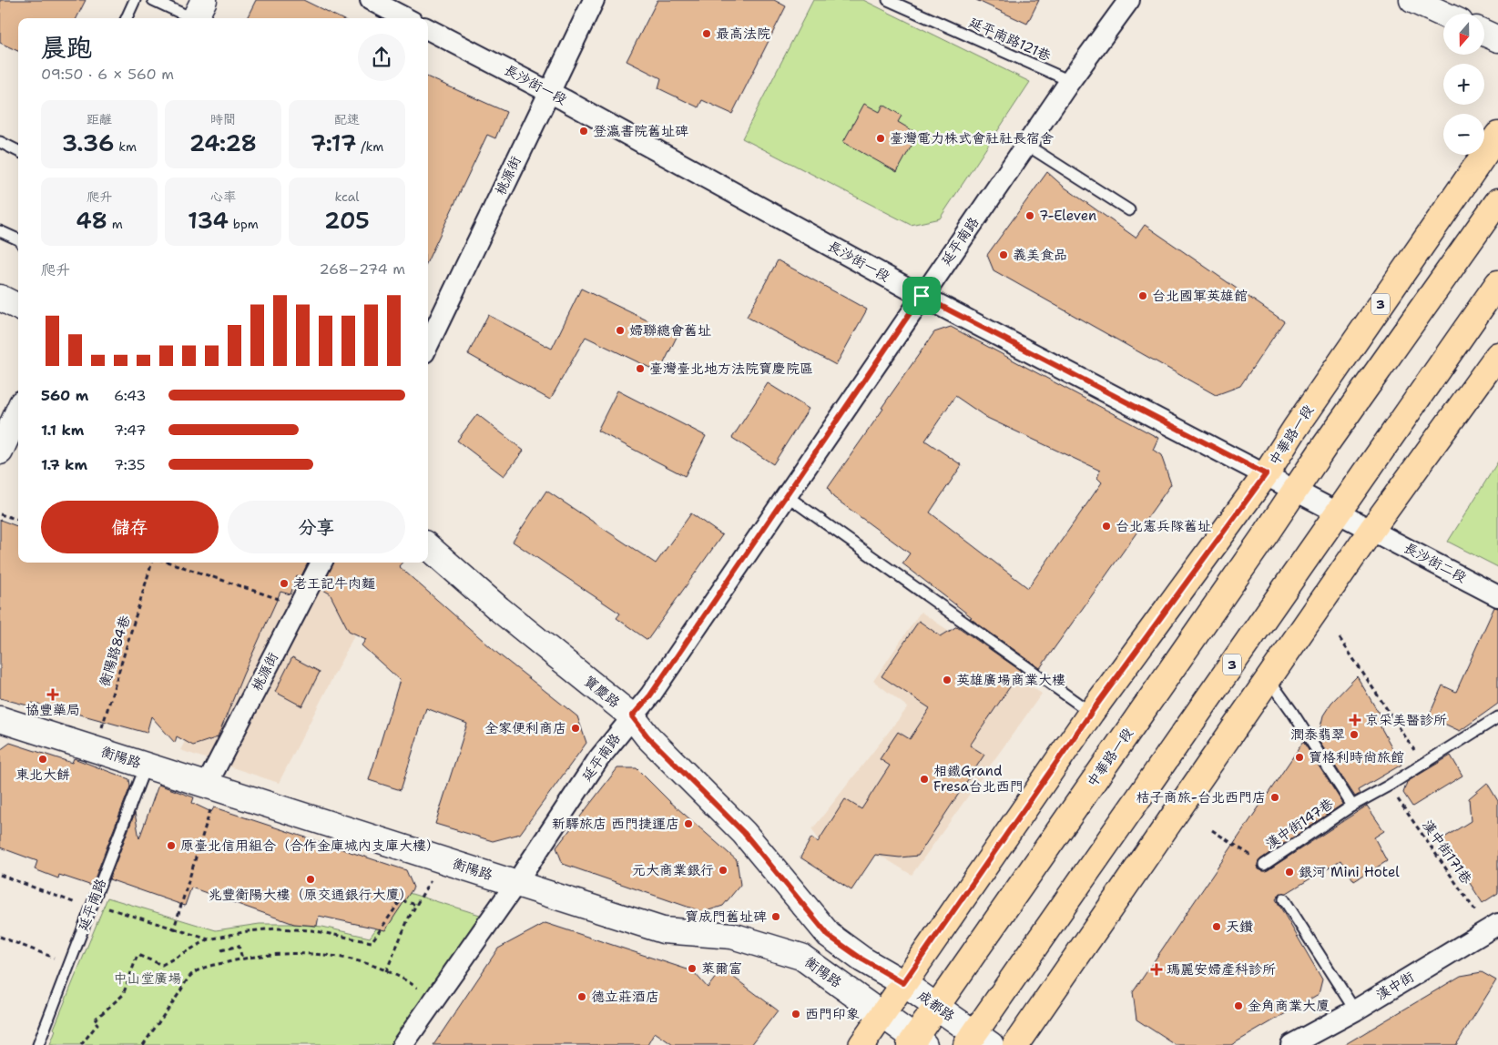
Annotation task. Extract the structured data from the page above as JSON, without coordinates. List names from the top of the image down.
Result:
{
  "streets": {
    "main road": ["3", "中華路一段"],
    "street": [
      "長沙街一段",
      "桃源街",
      "延平南路",
      "長沙街二段",
      "寶慶路",
      "衡陽路",
      "漢中街",
      "成都路"
    ],
    "lane": ["延平南路121巷", "漢中街147巷"],
    "path": ["衡陽路84巷", "漢中街171巷"]
  },
  "crossings": [
    ["延平南路121巷", "延平南路"],
    ["長沙街一段", "桃源街"],
    ["長沙街一段", "延平南路"],
    ["長沙街一段", "3"],
    ["長沙街一段", "中華路一段"],
    ["長沙街一段", "長沙街二段"],
    ["桃源街", "衡陽路"],
    ["延平南路", "寶慶路"],
    ["延平南路", "衡陽路"],
    ["3", "長沙街二段"],
    ["3", "成都路"],
    ["中華路一段", "寶慶路"],
    ["中華路一段", "衡陽路"],
    ["中華路一段", "成都路"],
    ["衡陽路84巷", "衡陽路"],
    ["寶慶路", "成都路"],
    ["漢中街147巷", "漢中街171巷"],
    ["漢中街171巷", "漢中街"]
  ],
  "parks": ["中山堂廣場"],
  "places": {
    "other": [
      "最高法院",
      "登瀛書院舊址碑",
      "臺灣電力株式會社社長宿舍",
      "7-Eleven",
      "義美食品",
      "台北國軍英雄館",
      "婦聯總會舊址",
      "臺灣臺北地方法院寶慶院區",
      "台北憲兵隊舊址",
      "老王記牛肉麵",
      "英雄廣場商業大樓",
      "全家便利商店",
      "潤泰翡翠",
      "寶格利時尚旅館",
      "東北大餅",
      "相鐵Grand Fresa台北西門",
      "桔子商旅-台北西門店",
      "新驛旅店 西門捷運店",
      "原臺北信用組合（合作金庫城內支庫大樓）",
      "元大商業銀行",
      "銀河 Mini Hotel",
      "兆豐衡陽大樓（原交通銀行大廈）",
      "寶成門舊址碑",
      "天鑽",
      "萊爾富",
      "德立莊酒店",
      "金角商業大廈",
      "西門印象"
    ],
    "health": ["協豐藥局", "京采美醫診所", "瑪麗安婦產科診所"]
  },
  "north": "bottom",
  "page": {
    "map_buttons": ["+", "−"],
    "heading": ["晨跑", "09:50 · 6 × 560 m"],
    "stats": [
      ["距離", "3.36 km"],
      ["時間", "24:28"],
      ["配速", "7:17 /km"],
      ["爬升", "48 m"],
      ["心率", "134 bpm"],
      ["kcal", "205"]
    ],
    "chart": ["爬升", "268–274 m"],
    "list": [
      {
        "name": "560 m",
        "note": "6:43"
      },
      {
        "name": "1.1 km",
        "note": "7:47"
      },
      {
        "name": "1.7 km",
        "note": "7:35"
      }
    ],
    "buttons": ["儲存", "分享"]
  }
}
